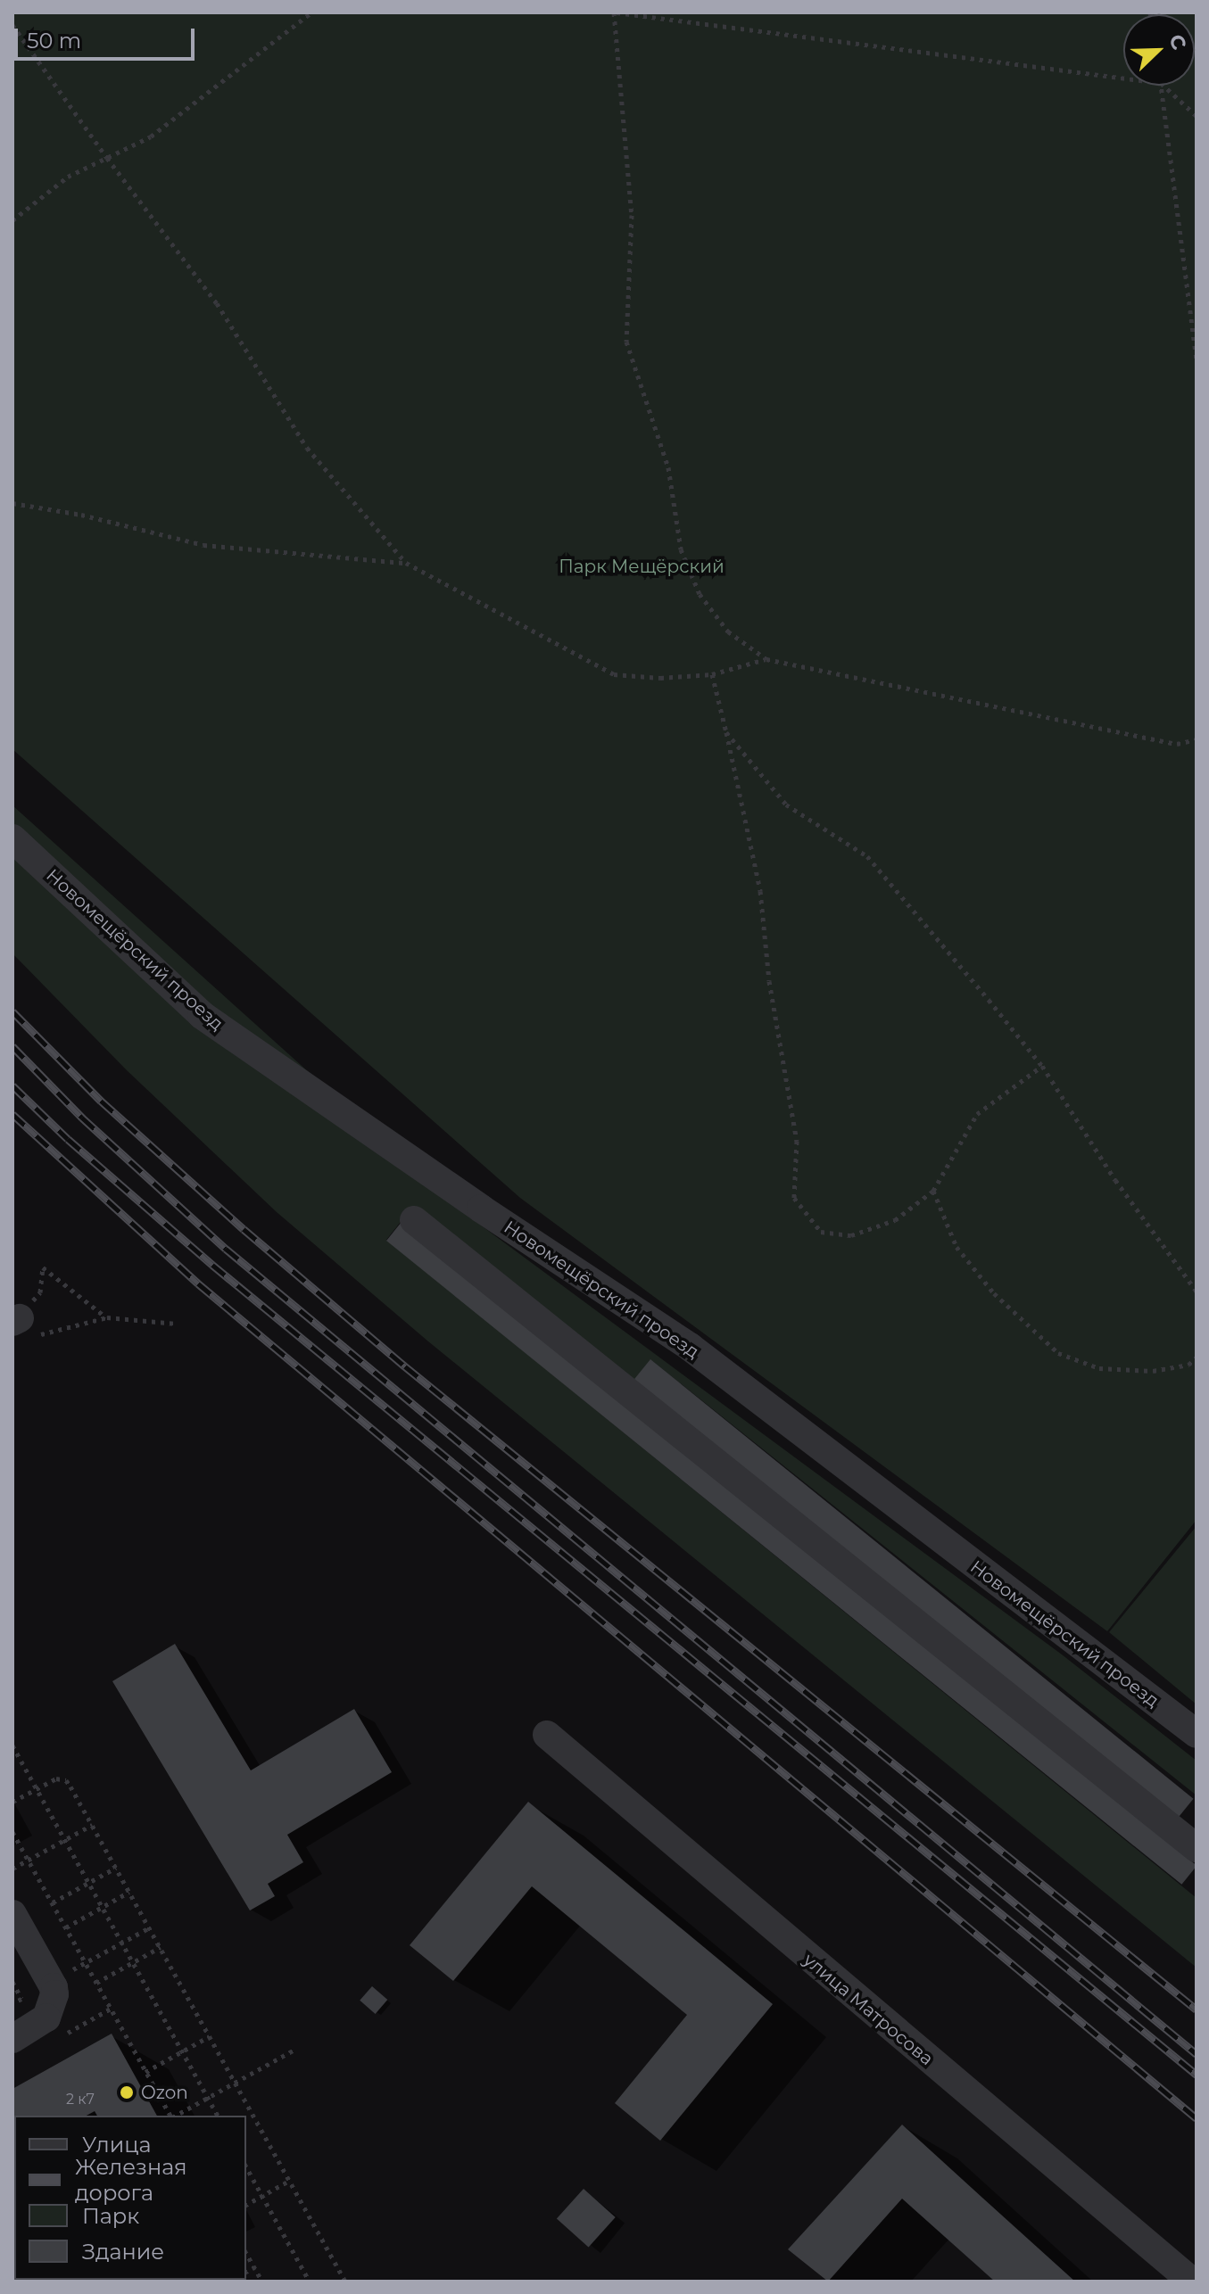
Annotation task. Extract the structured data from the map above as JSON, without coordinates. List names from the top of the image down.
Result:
{
  "streets": {
    "street": ["Новомещёрский проезд", "улица Матросова"]
  },
  "parks": ["Парк Мещёрский"],
  "places": ["Ozon"],
  "house_numbers": ["2 к7"],
  "legend": [
    "Улица",
    "Железная дорога",
    "Парк",
    "Здание"
  ],
  "scale_bar": "50 m",
  "north": "top right"
}
